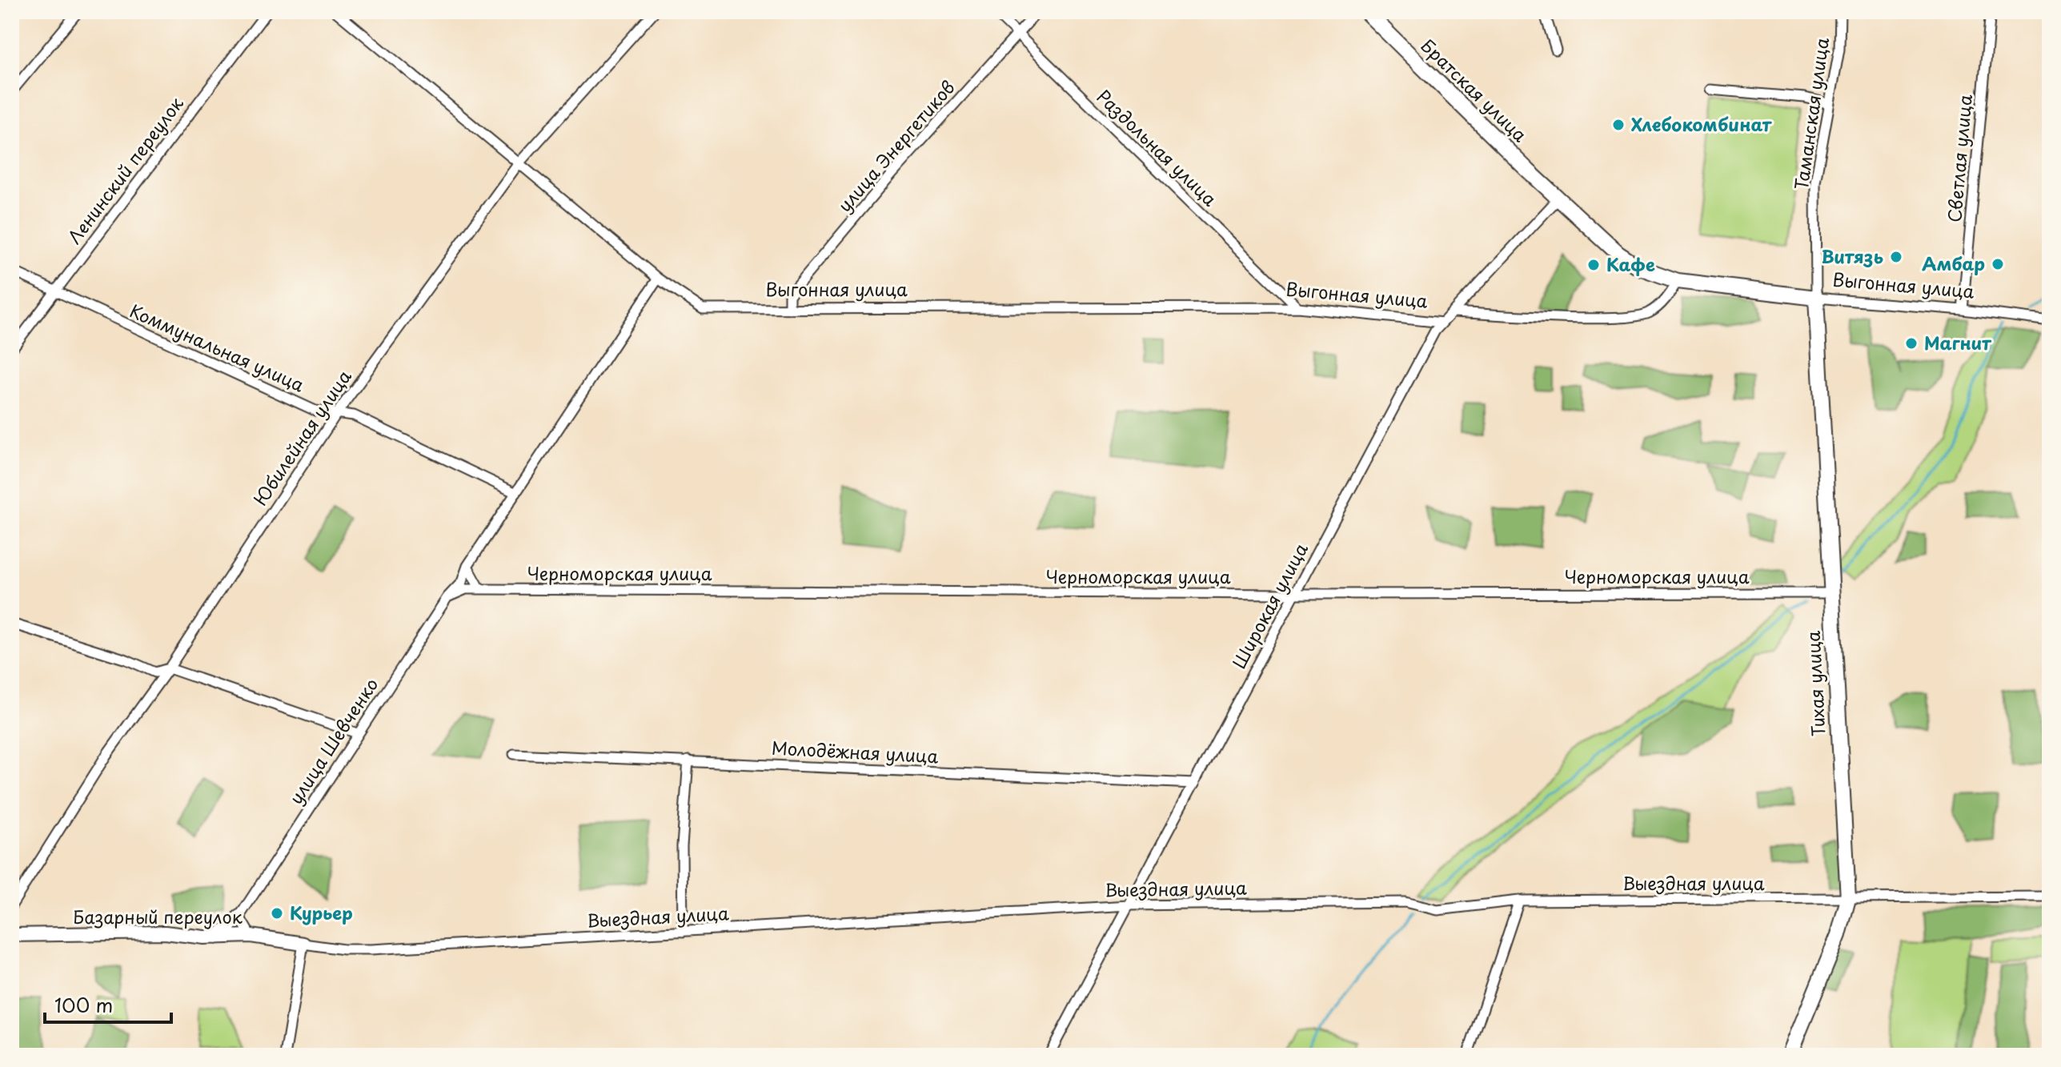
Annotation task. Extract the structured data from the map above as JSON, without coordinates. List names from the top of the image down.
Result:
{
  "streets": {
    "main road": ["Братская улица", "Выгонная улица", "Тихая улица"],
    "street": [
      "Таманская улица",
      "улица Энергетиков",
      "Раздольная улица",
      "Светлая улица",
      "Ленинский переулок",
      "Коммунальная улица",
      "Юбилейная улица",
      "Черноморская улица",
      "Широкая улица",
      "улица Шевченко",
      "Молодёжная улица",
      "Выездная улица",
      "Базарный переулок"
    ]
  },
  "crossings": [
    ["Братская улица", "Выгонная улица"],
    ["Таманская улица", "Выгонная улица"],
    ["Таманская улица", "Тихая улица"],
    ["улица Энергетиков", "Раздольная улица"],
    ["улица Энергетиков", "Выгонная улица"],
    ["Раздольная улица", "Выгонная улица"],
    ["Светлая улица", "Выгонная улица"],
    ["Ленинский переулок", "Коммунальная улица"],
    ["Выгонная улица", "Юбилейная улица"],
    ["Выгонная улица", "Широкая улица"],
    ["Выгонная улица", "Тихая улица"],
    ["Выгонная улица", "улица Шевченко"],
    ["Коммунальная улица", "Юбилейная улица"],
    ["Коммунальная улица", "улица Шевченко"],
    ["Черноморская улица", "Широкая улица"],
    ["Черноморская улица", "Тихая улица"],
    ["Черноморская улица", "улица Шевченко"],
    ["Широкая улица", "Молодёжная улица"],
    ["Широкая улица", "Выездная улица"],
    ["Тихая улица", "Выездная улица"],
    ["Выездная улица", "Базарный переулок"]
  ],
  "places": [
    "Хлебокомбинат",
    "Витязь",
    "Амбар",
    "Кафе",
    "Магнит",
    "Курьер"
  ],
  "scale_bar": "100 m"
}
